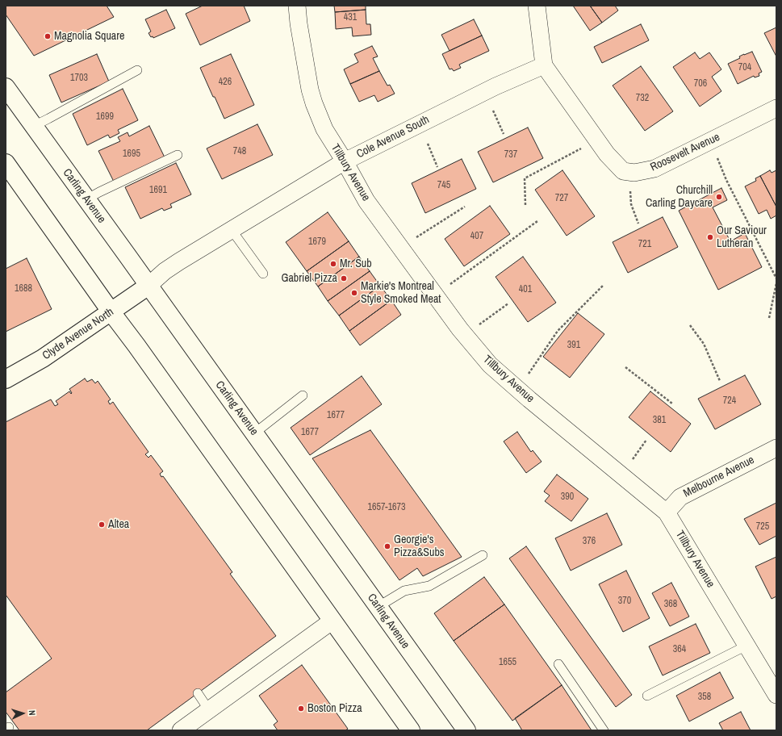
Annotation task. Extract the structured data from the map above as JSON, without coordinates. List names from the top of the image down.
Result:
{
  "streets": {
    "main road": ["Carling Avenue", "Clyde Avenue North"],
    "street": [
      "Cole Avenue South",
      "Roosevelt Avenue",
      "Tillbury Avenue",
      "Melbourne Avenue"
    ]
  },
  "crossings": [
    ["Cole Avenue South", "Roosevelt Avenue"],
    ["Cole Avenue South", "Tillbury Avenue"],
    ["Cole Avenue South", "Carling Avenue"],
    ["Cole Avenue South", "Clyde Avenue North"],
    ["Tillbury Avenue", "Melbourne Avenue"],
    ["Carling Avenue", "Clyde Avenue North"]
  ],
  "places": [
    "Magnolia Square",
    "Churchill Carling Daycare",
    "Our Saviour Lutheran",
    "Mr. Sub",
    "Gabriel Pizza",
    "Markie's Montreal Style Smoked Meat",
    "Altea",
    "Georgie's Pizza&Subs",
    "Boston Pizza"
  ],
  "house_numbers": [
    "431",
    "704",
    "1703",
    "426",
    "706",
    "732",
    "1699",
    "748",
    "1695",
    "737",
    "745",
    "1691",
    "727",
    "407",
    "1679",
    "721",
    "1688",
    "401",
    "391",
    "724",
    "1677",
    "381",
    "1677",
    "390",
    "1657-1673",
    "725",
    "376",
    "370",
    "368",
    "364",
    "1655",
    "358"
  ],
  "north": "right"
}
